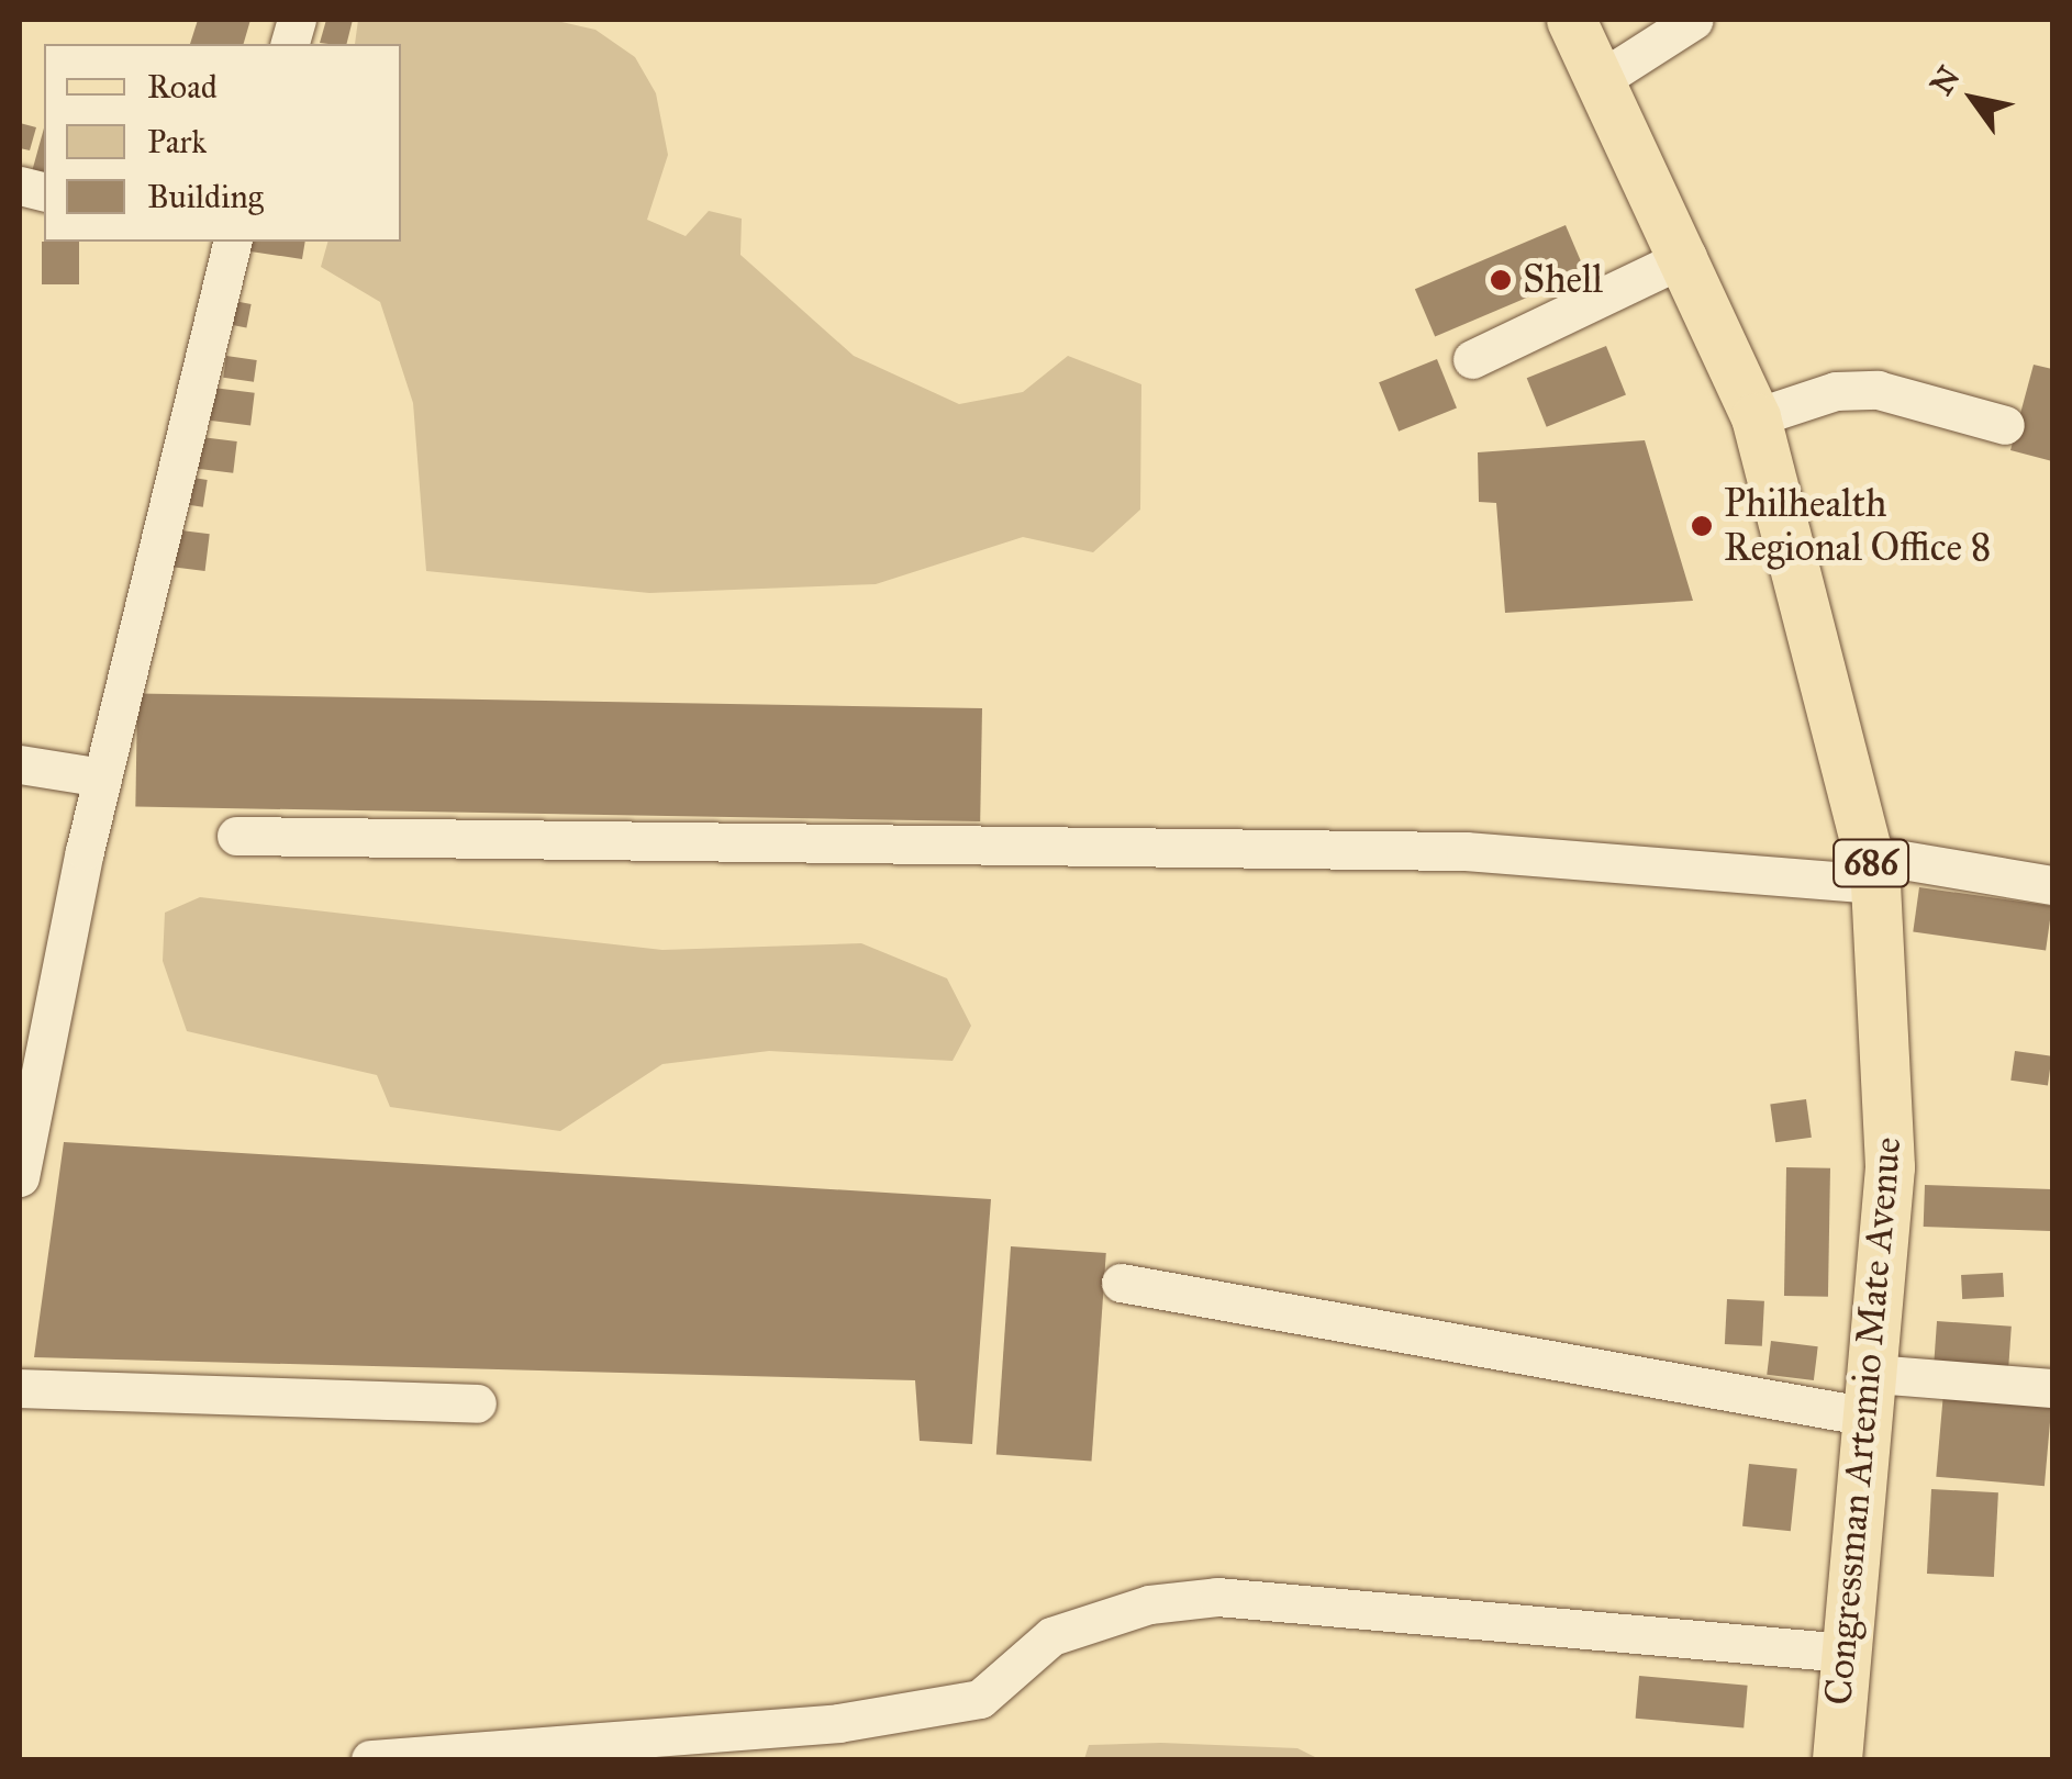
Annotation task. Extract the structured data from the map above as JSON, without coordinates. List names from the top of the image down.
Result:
{
  "streets": {
    "main road": ["686", "Congressman Artemio Mate Avenue"]
  },
  "places": ["Shell", "Philhealth Regional Office 8"],
  "legend": ["Road", "Park", "Building"],
  "north": "top left"
}
